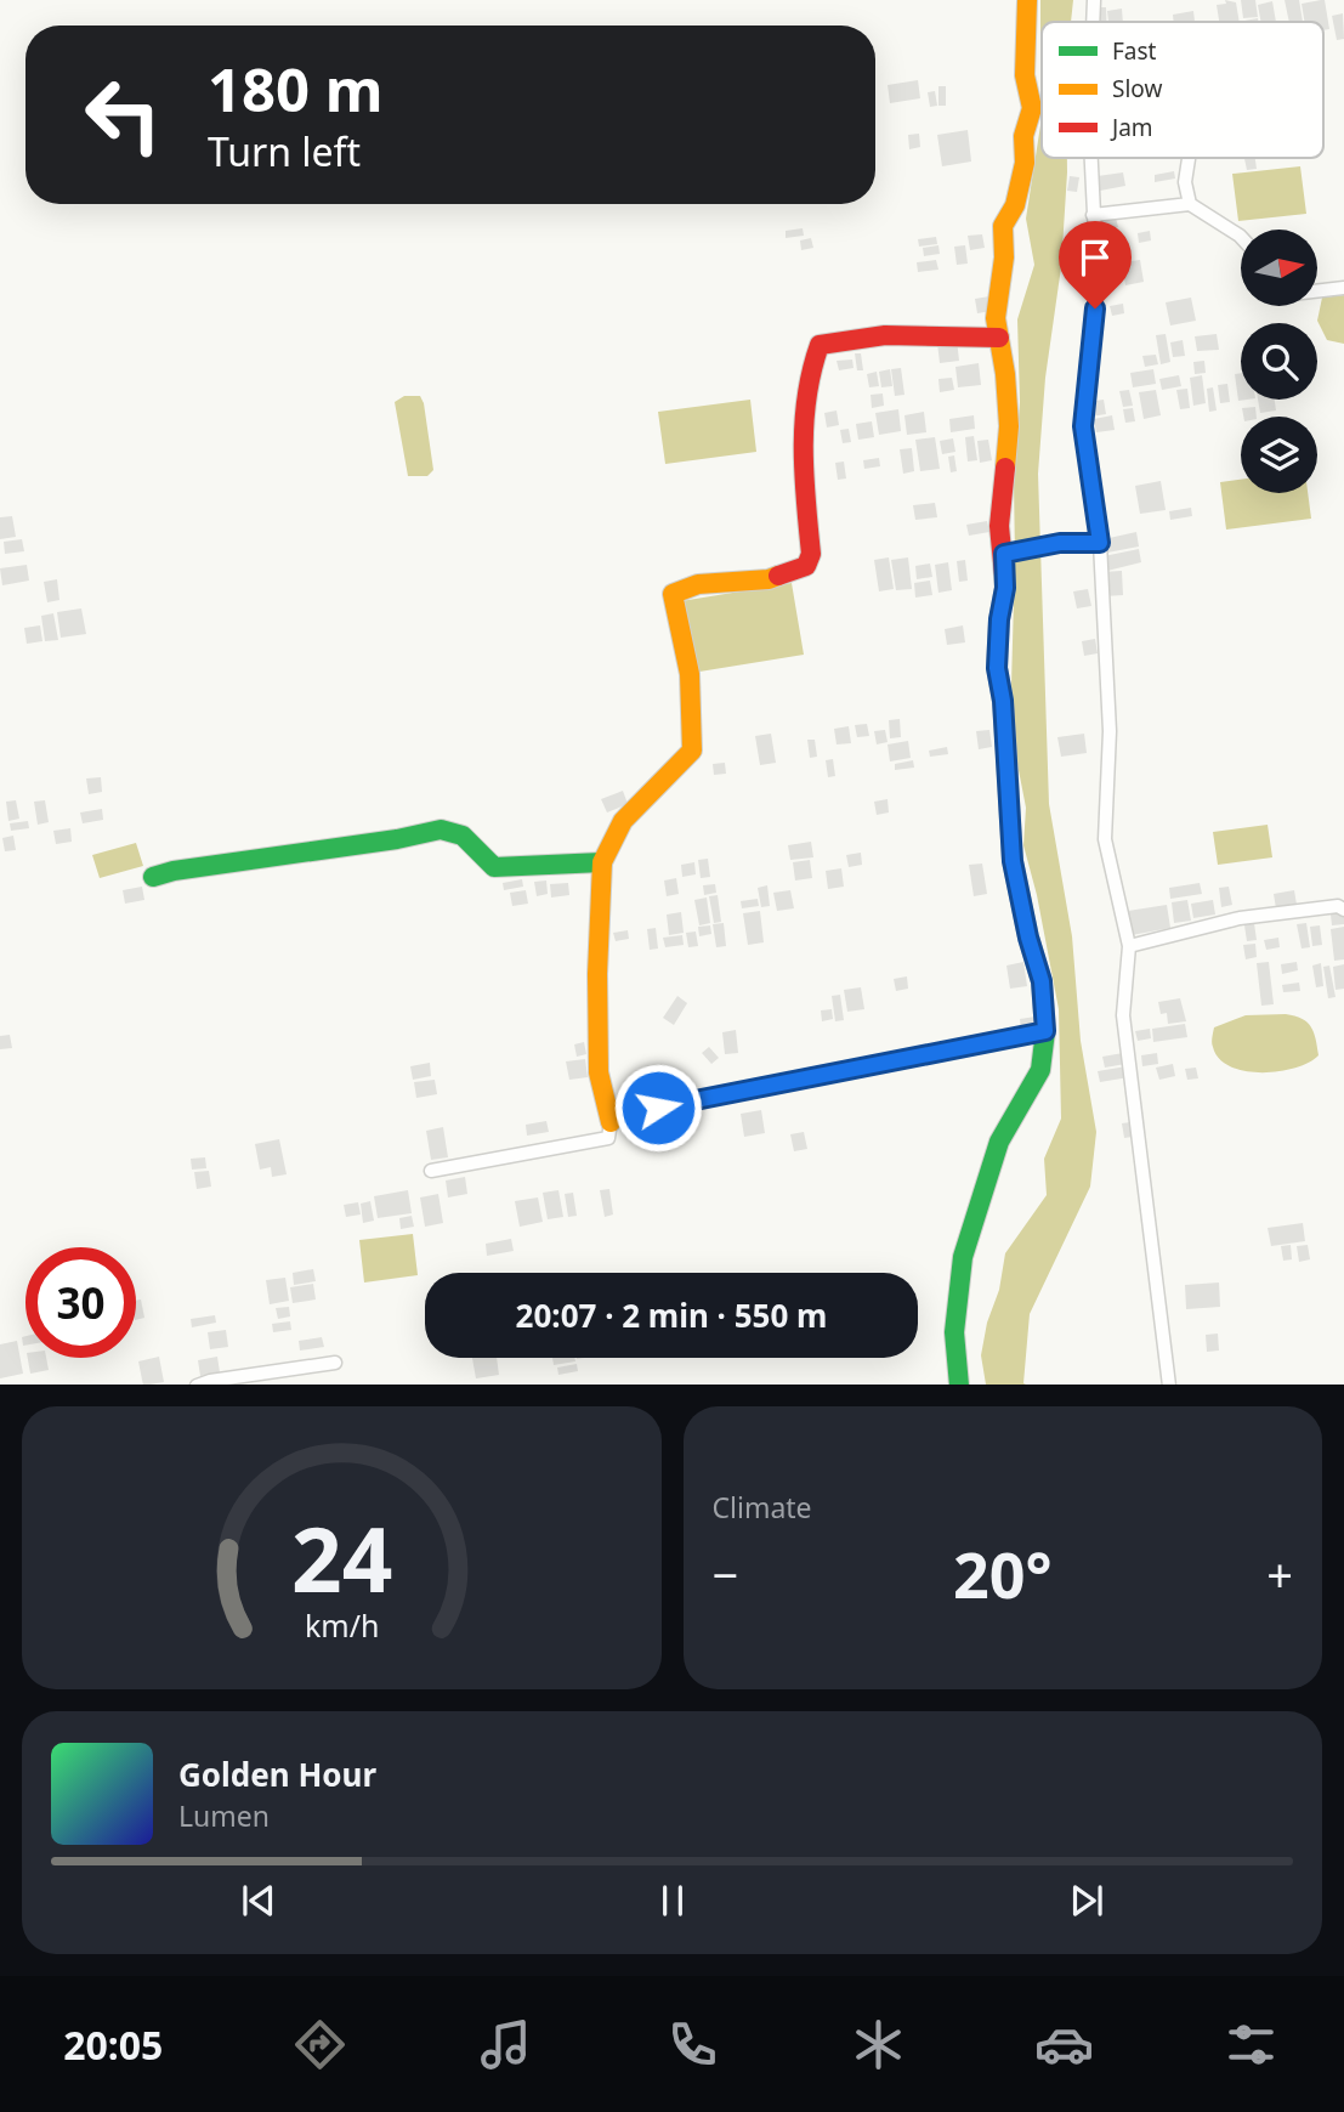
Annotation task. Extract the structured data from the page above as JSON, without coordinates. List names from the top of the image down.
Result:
{
  "legend": ["Fast", "Slow", "Jam"],
  "north": "right",
  "page": {
    "turn": ["180 m", "Turn left"],
    "limit": "30",
    "trip": "20:07 · 2 min · 550 m",
    "tile": "Climate",
    "heat": ["−", "20°", "+"],
    "song": ["Golden Hour", "Lumen"],
    "tabs": "20:05",
    "gauge": ["24", "km/h"]
  }
}
